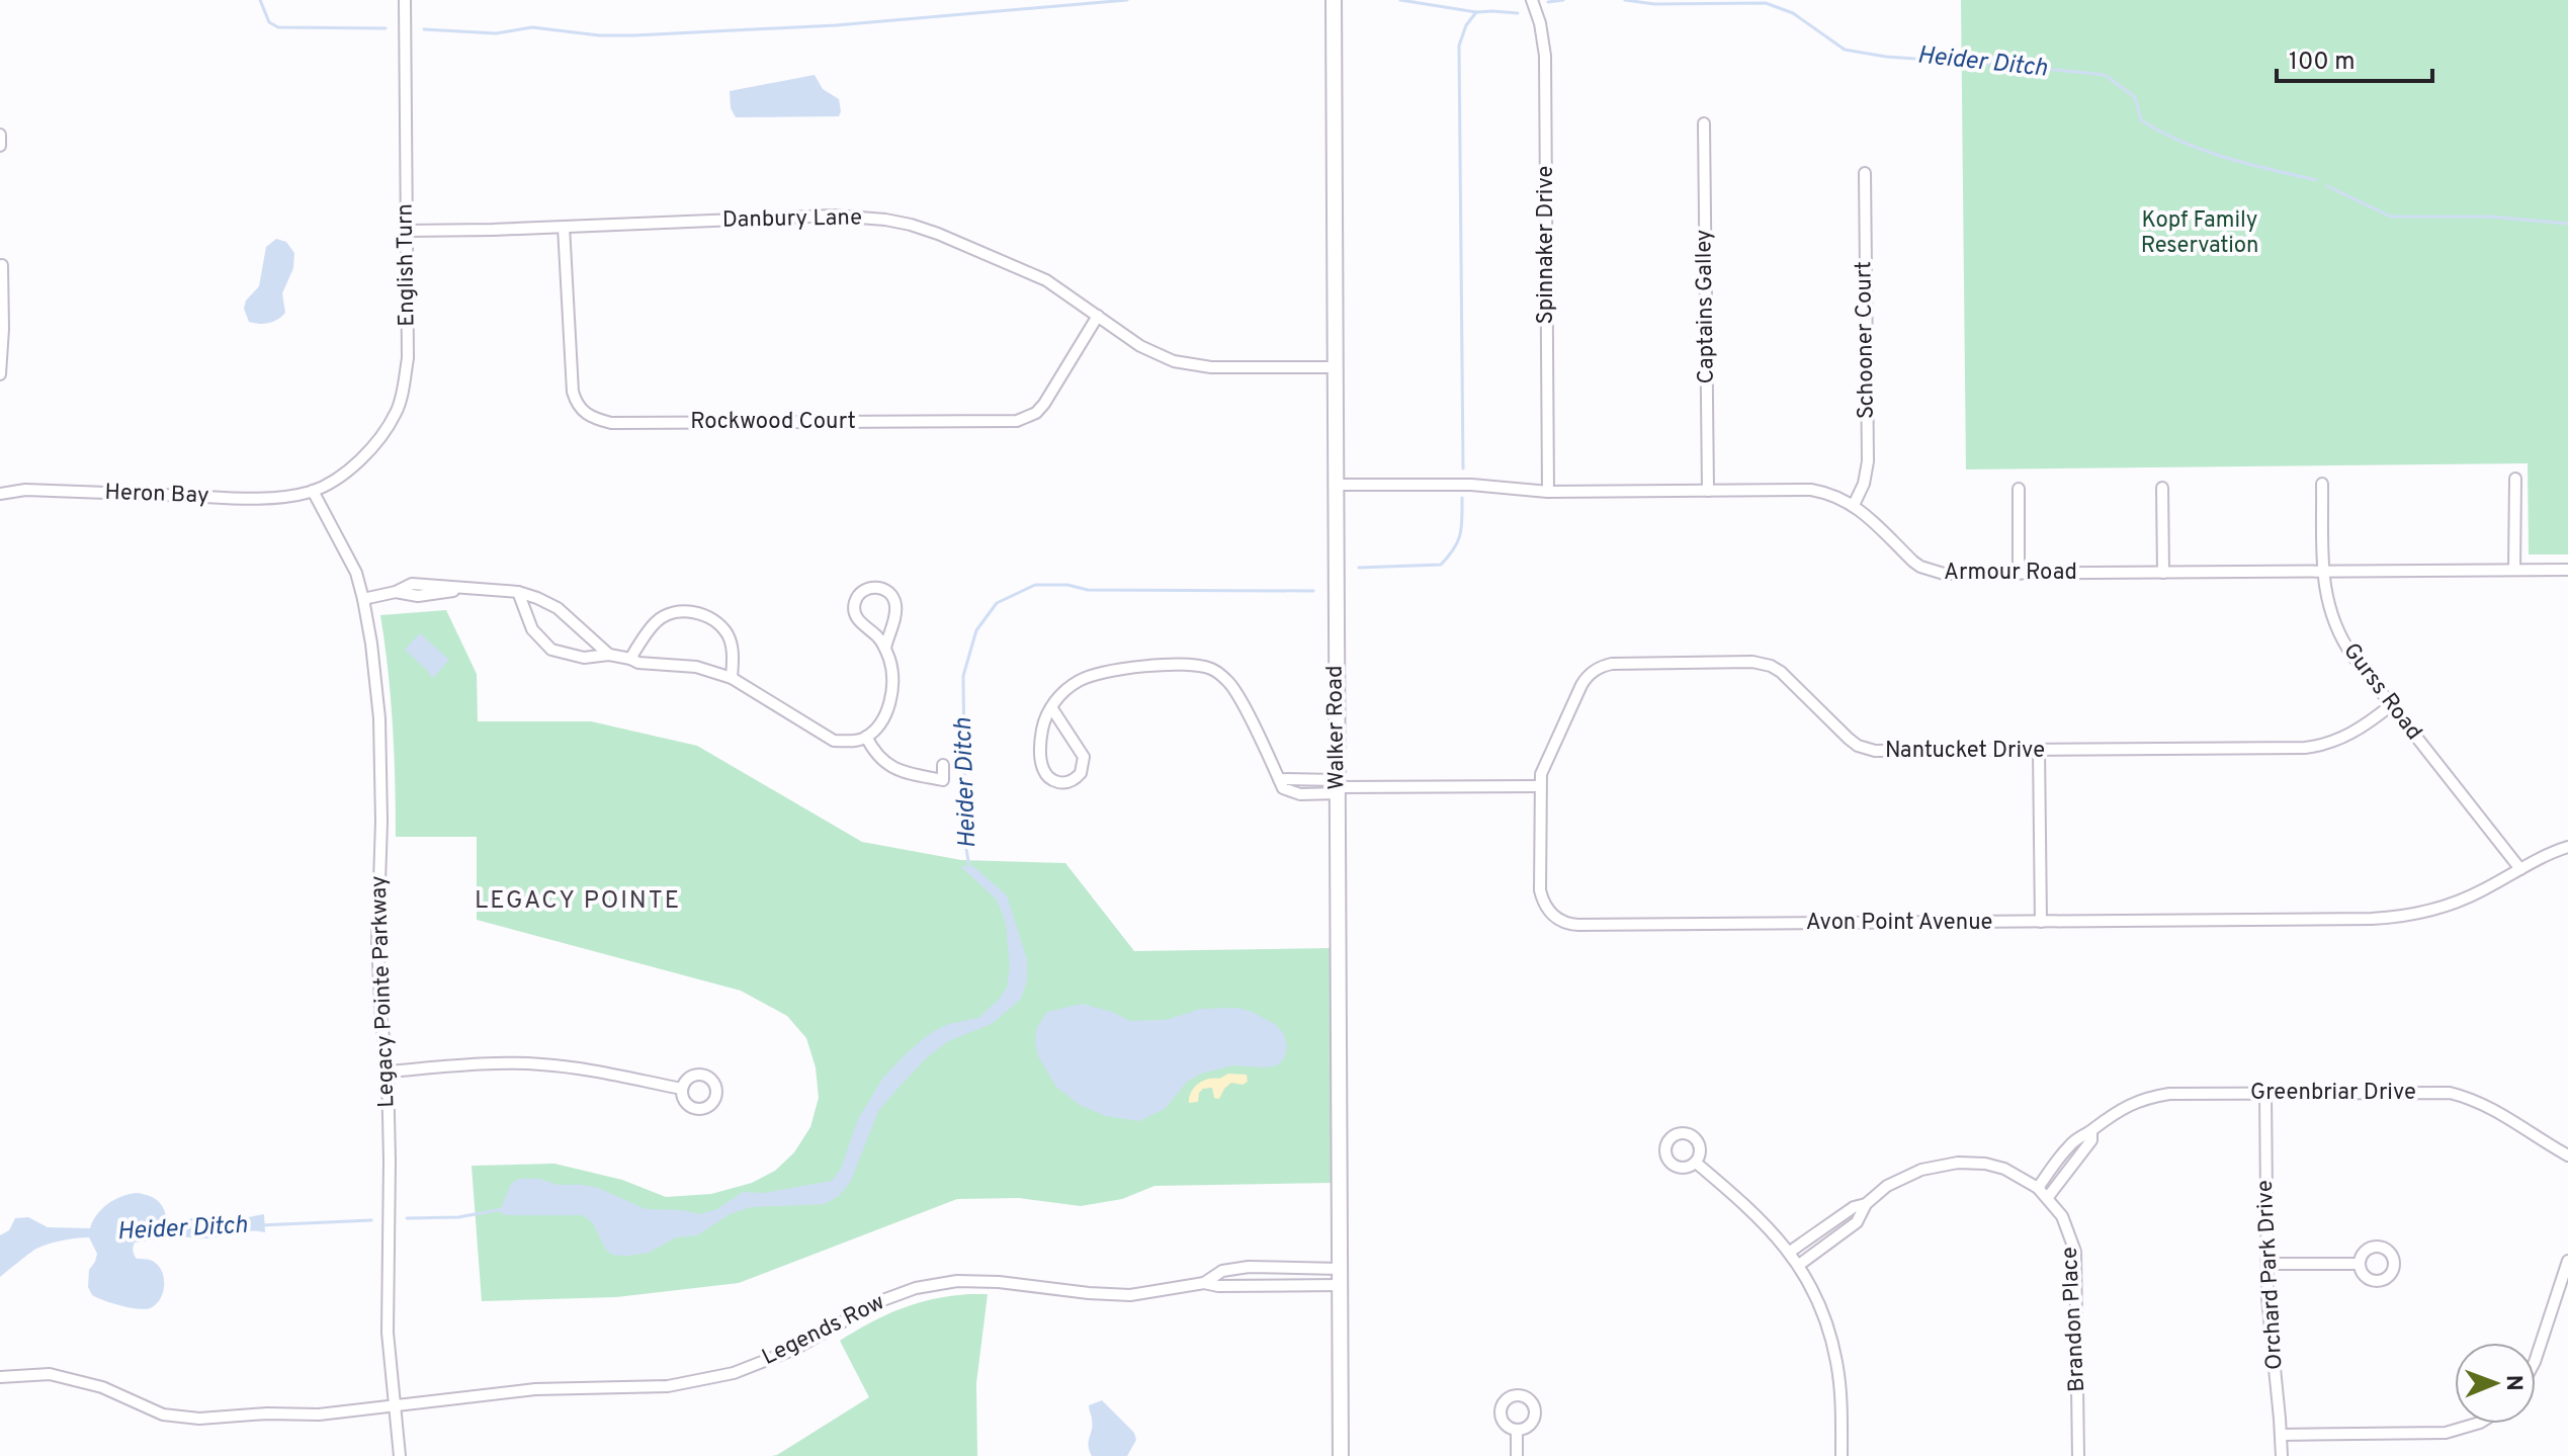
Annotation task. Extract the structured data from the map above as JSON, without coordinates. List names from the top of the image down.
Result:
{
  "streets": {
    "street": [
      "Danbury Lane",
      "Spinnaker Drive",
      "English Turn",
      "Captains Galley",
      "Schooner Court",
      "Rockwood Court",
      "Heron Bay",
      "Armour Road",
      "Gurss Road",
      "Walker Road",
      "Nantucket Drive",
      "Avon Point Avenue",
      "Legacy Pointe Parkway",
      "Greenbriar Drive",
      "Orchard Park Drive",
      "Brandon Place",
      "Legends Row"
    ]
  },
  "crossings": [
    ["Danbury Lane", "English Turn"],
    ["Danbury Lane", "Rockwood Court"],
    ["Danbury Lane", "Walker Road"],
    ["Spinnaker Drive", "Armour Road"],
    ["English Turn", "Heron Bay"],
    ["English Turn", "Legacy Pointe Parkway"],
    ["Captains Galley", "Armour Road"],
    ["Schooner Court", "Armour Road"],
    ["Heron Bay", "Legacy Pointe Parkway"],
    ["Armour Road", "Gurss Road"],
    ["Armour Road", "Walker Road"],
    ["Gurss Road", "Nantucket Drive"],
    ["Gurss Road", "Avon Point Avenue"],
    ["Walker Road", "Legends Row"],
    ["Nantucket Drive", "Avon Point Avenue"],
    ["Legacy Pointe Parkway", "Legends Row"],
    ["Greenbriar Drive", "Orchard Park Drive"],
    ["Greenbriar Drive", "Brandon Place"]
  ],
  "districts": ["LEGACY POINTE"],
  "water": ["Heider Ditch"],
  "parks": ["Kopf Family Reservation"],
  "scale_bar": "100 m",
  "north": "right"
}
